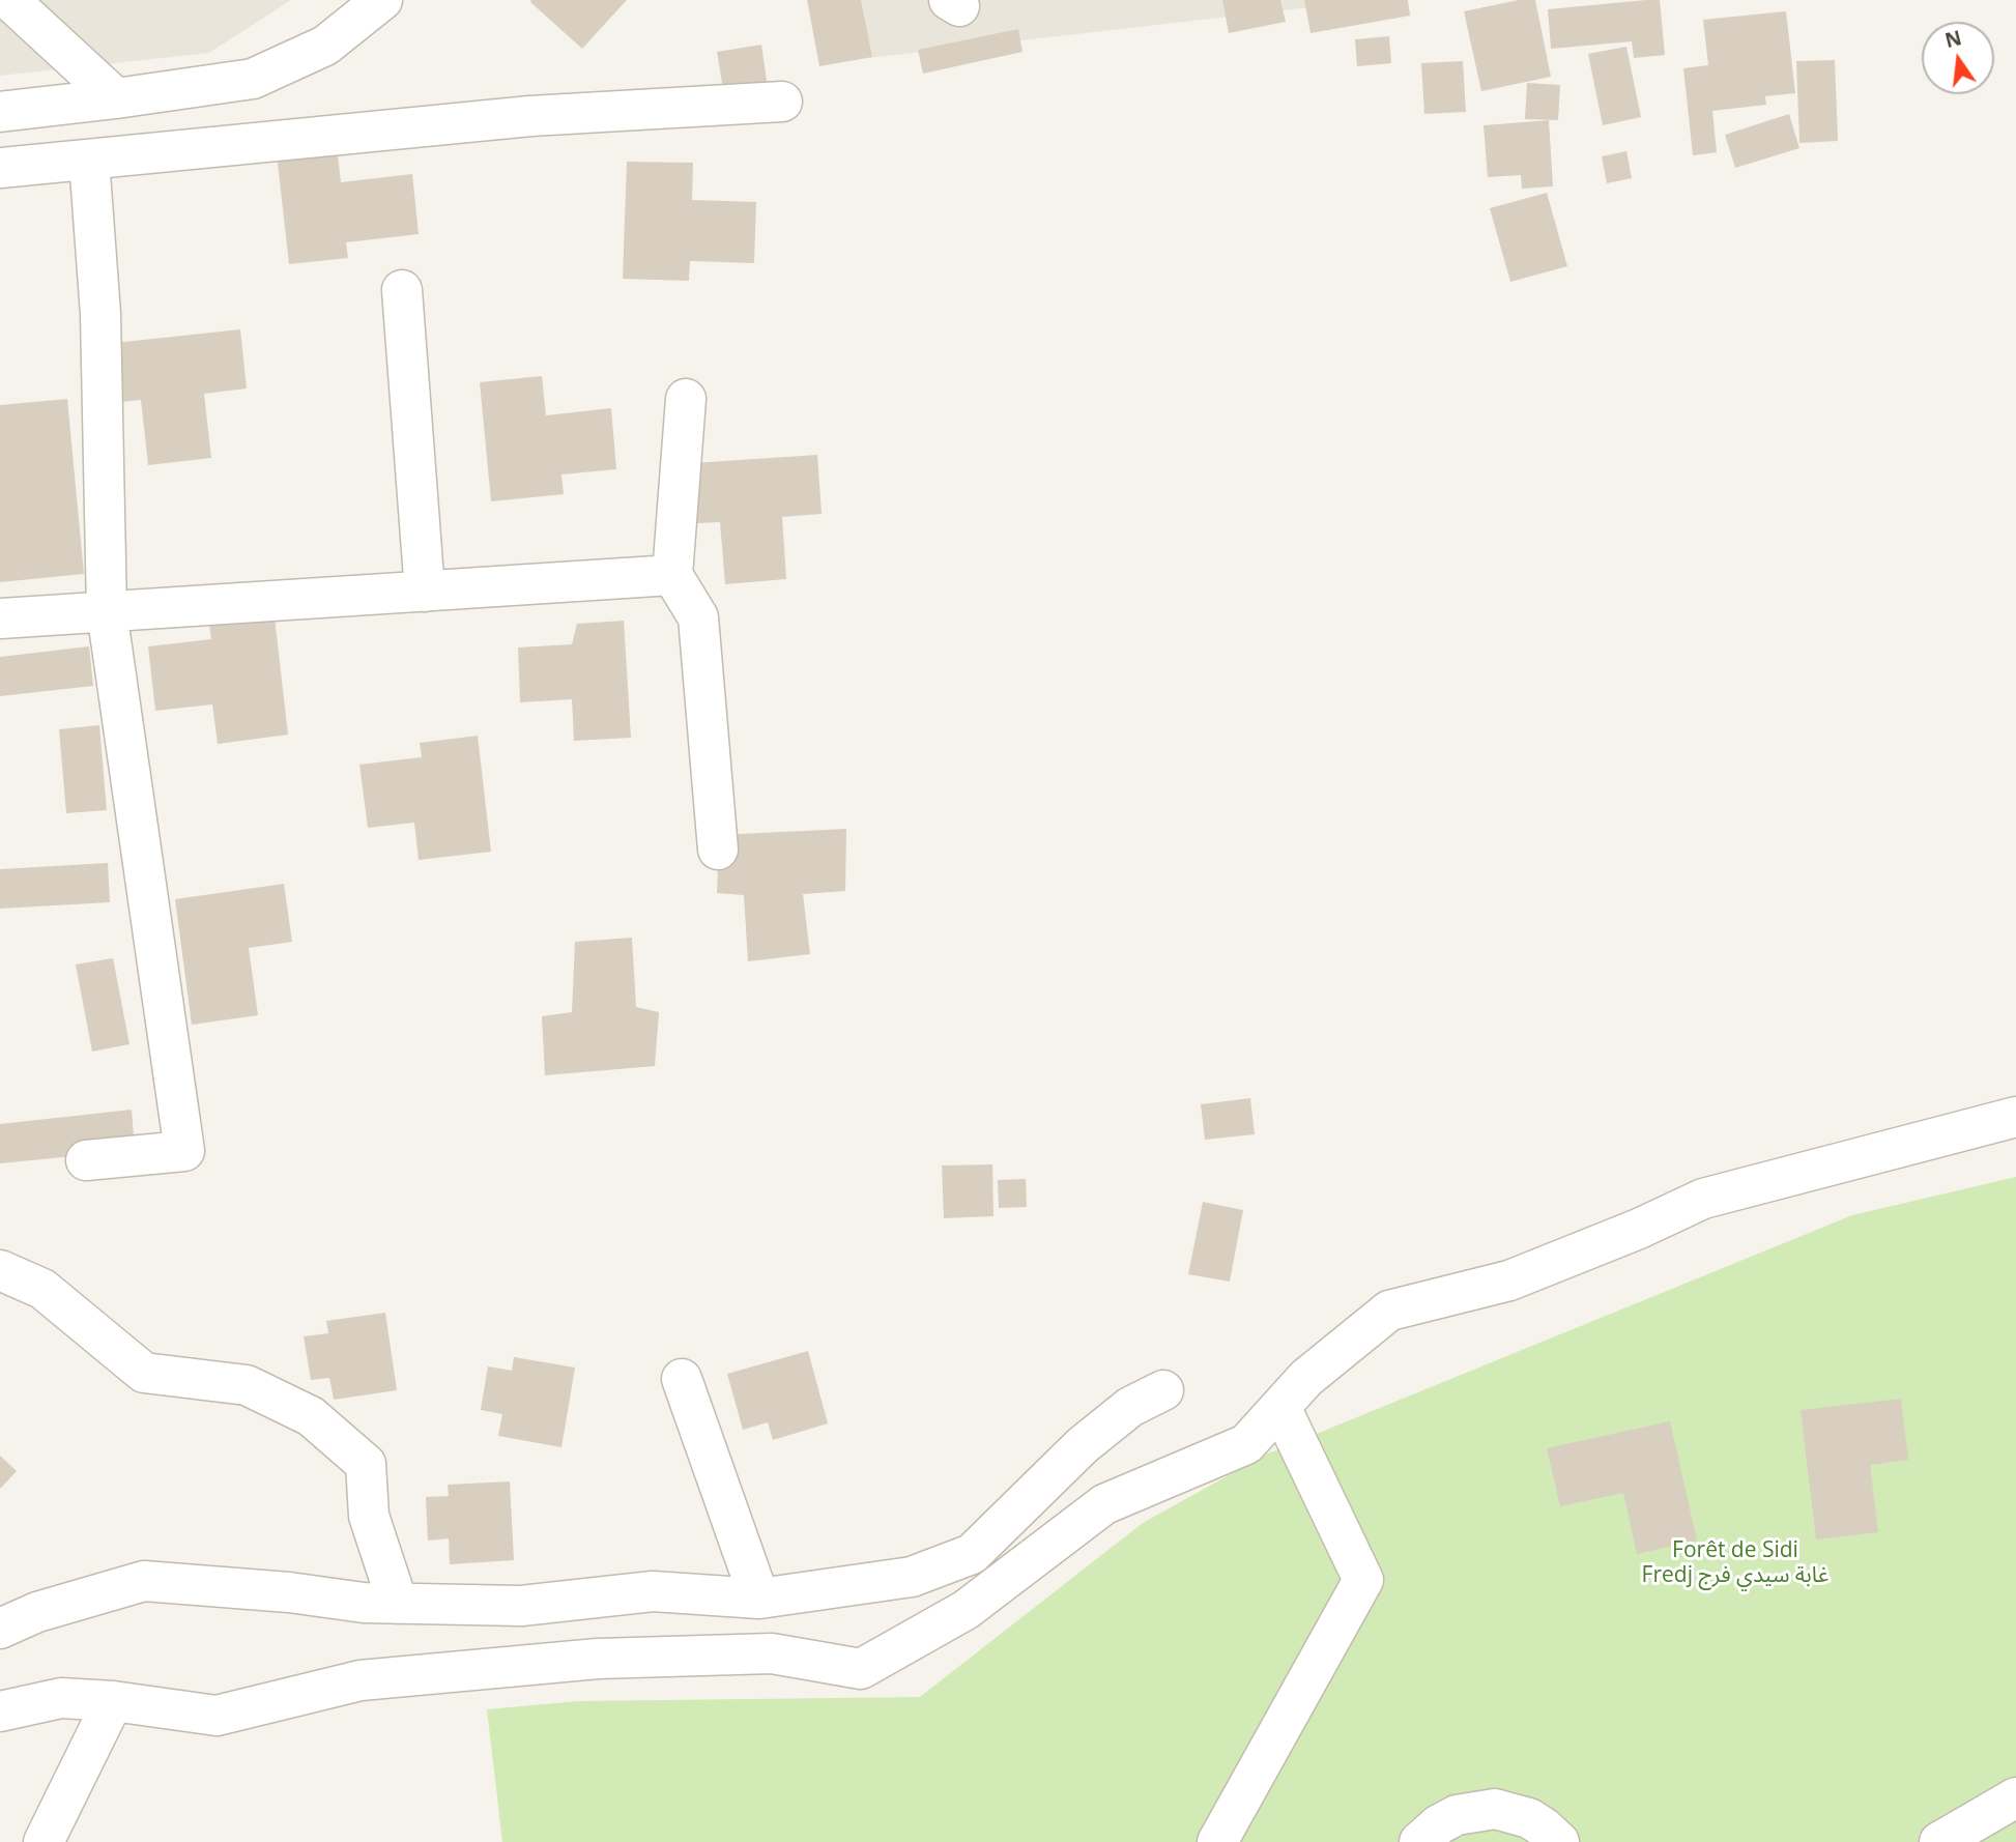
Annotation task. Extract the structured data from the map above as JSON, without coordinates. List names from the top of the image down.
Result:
{
  "parks": ["Forêt de Sidi Fredj غابة سيدي فرج"],
  "north": "top"
}
